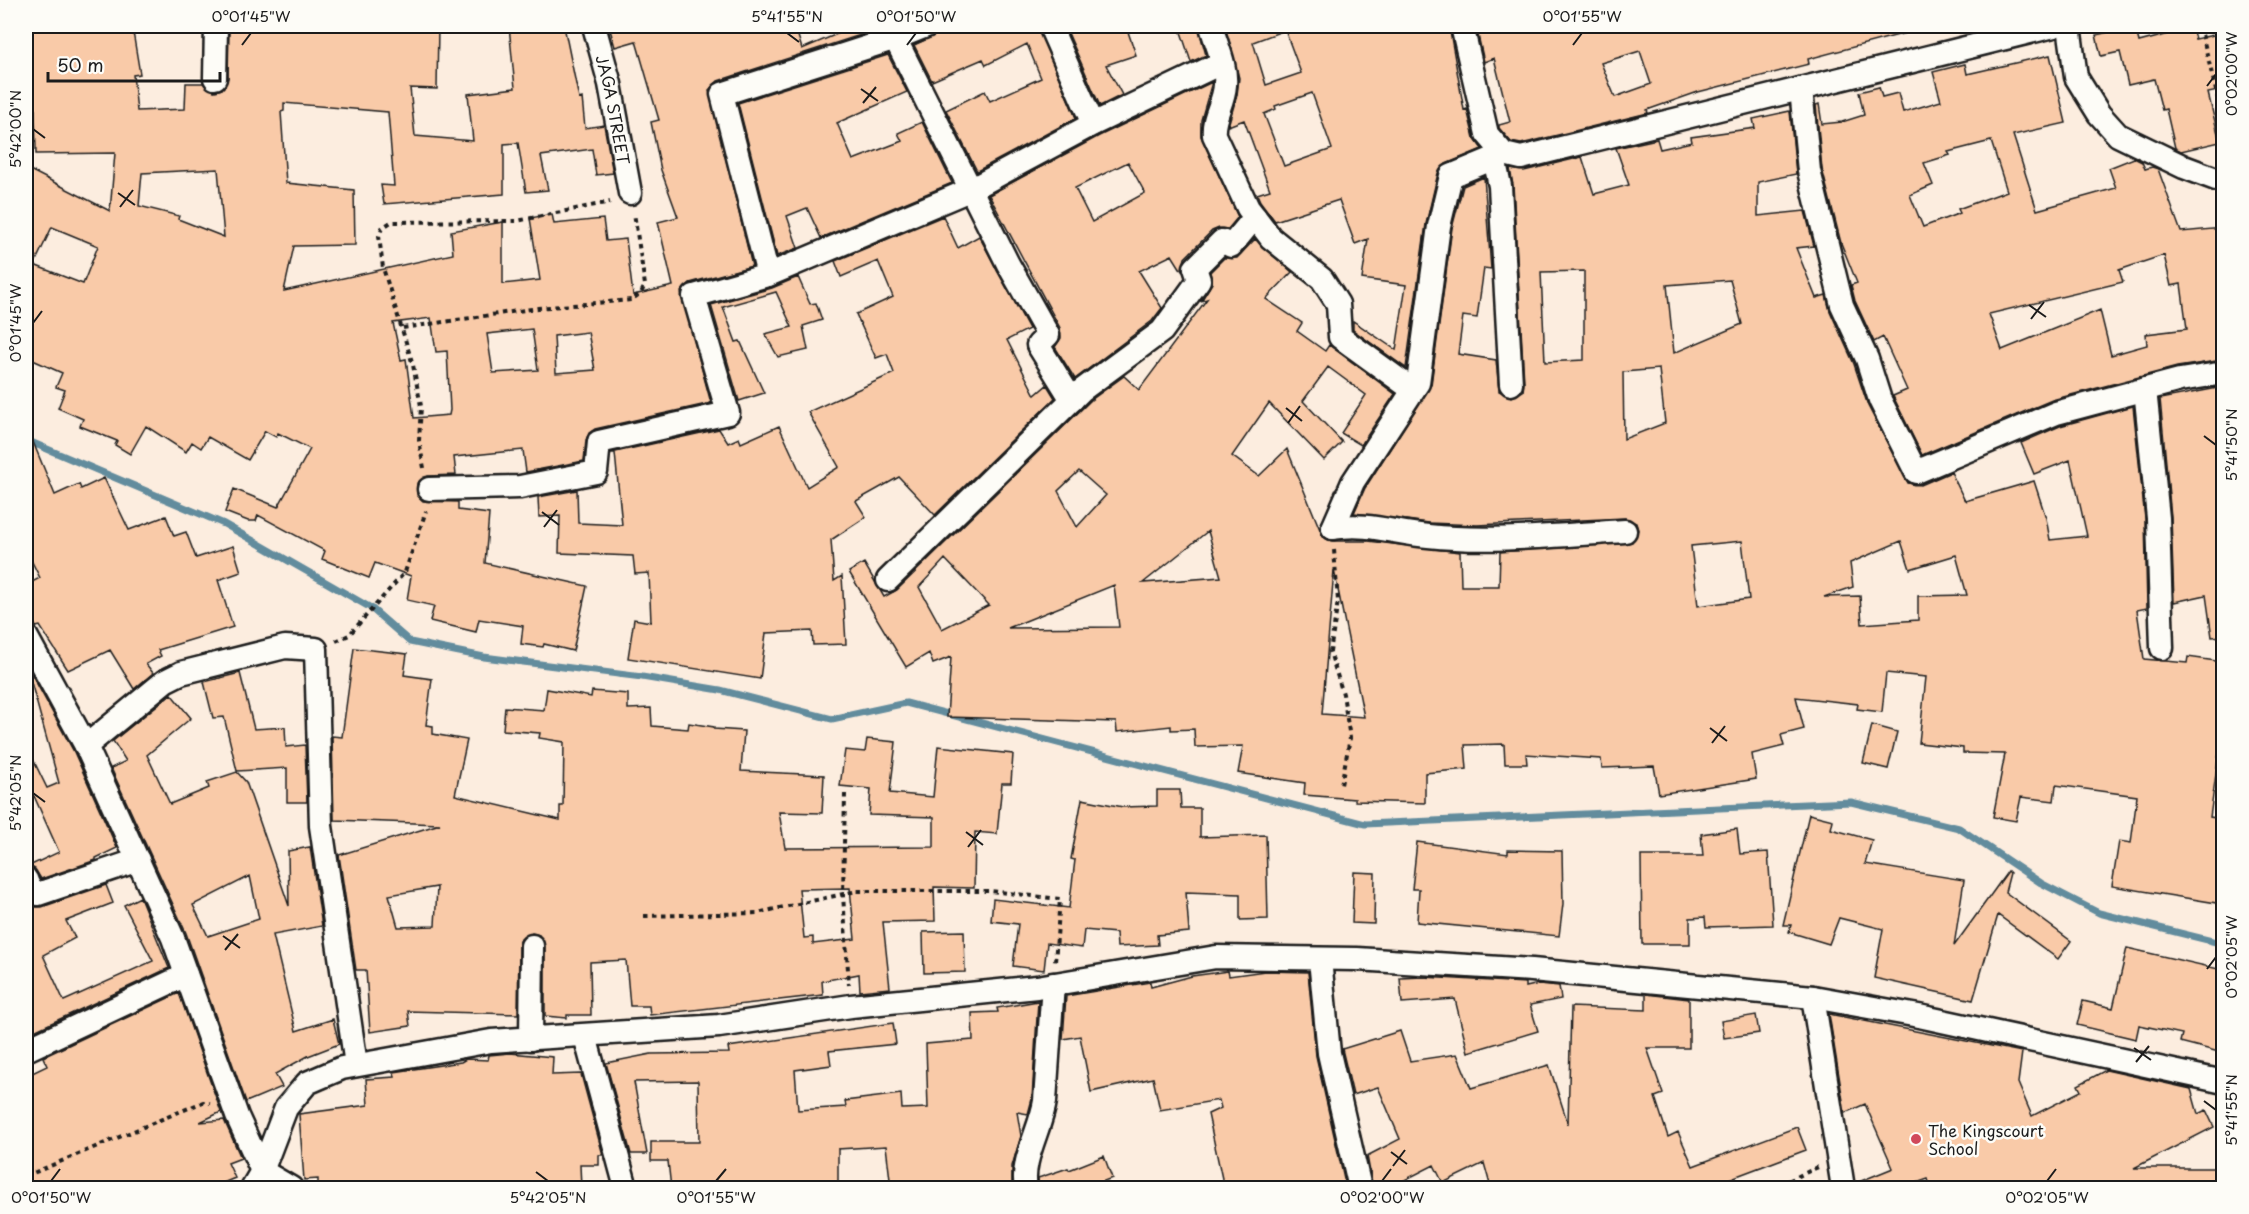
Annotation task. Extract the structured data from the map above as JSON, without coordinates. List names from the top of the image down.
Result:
{
  "streets": {
    "street": ["JAGA STREET"]
  },
  "places": ["The Kingscourt School"],
  "scale_bar": "50 m",
  "coordinates": [
    "0°01'45\"W",
    "5°41'55\"N",
    "0°01'50\"W",
    "0°01'55\"W",
    "0°02'00\"W",
    "5°42'00\"N",
    "5°41'50\"N",
    "5°42'05\"N",
    "0°02'05\"W"
  ]
}
